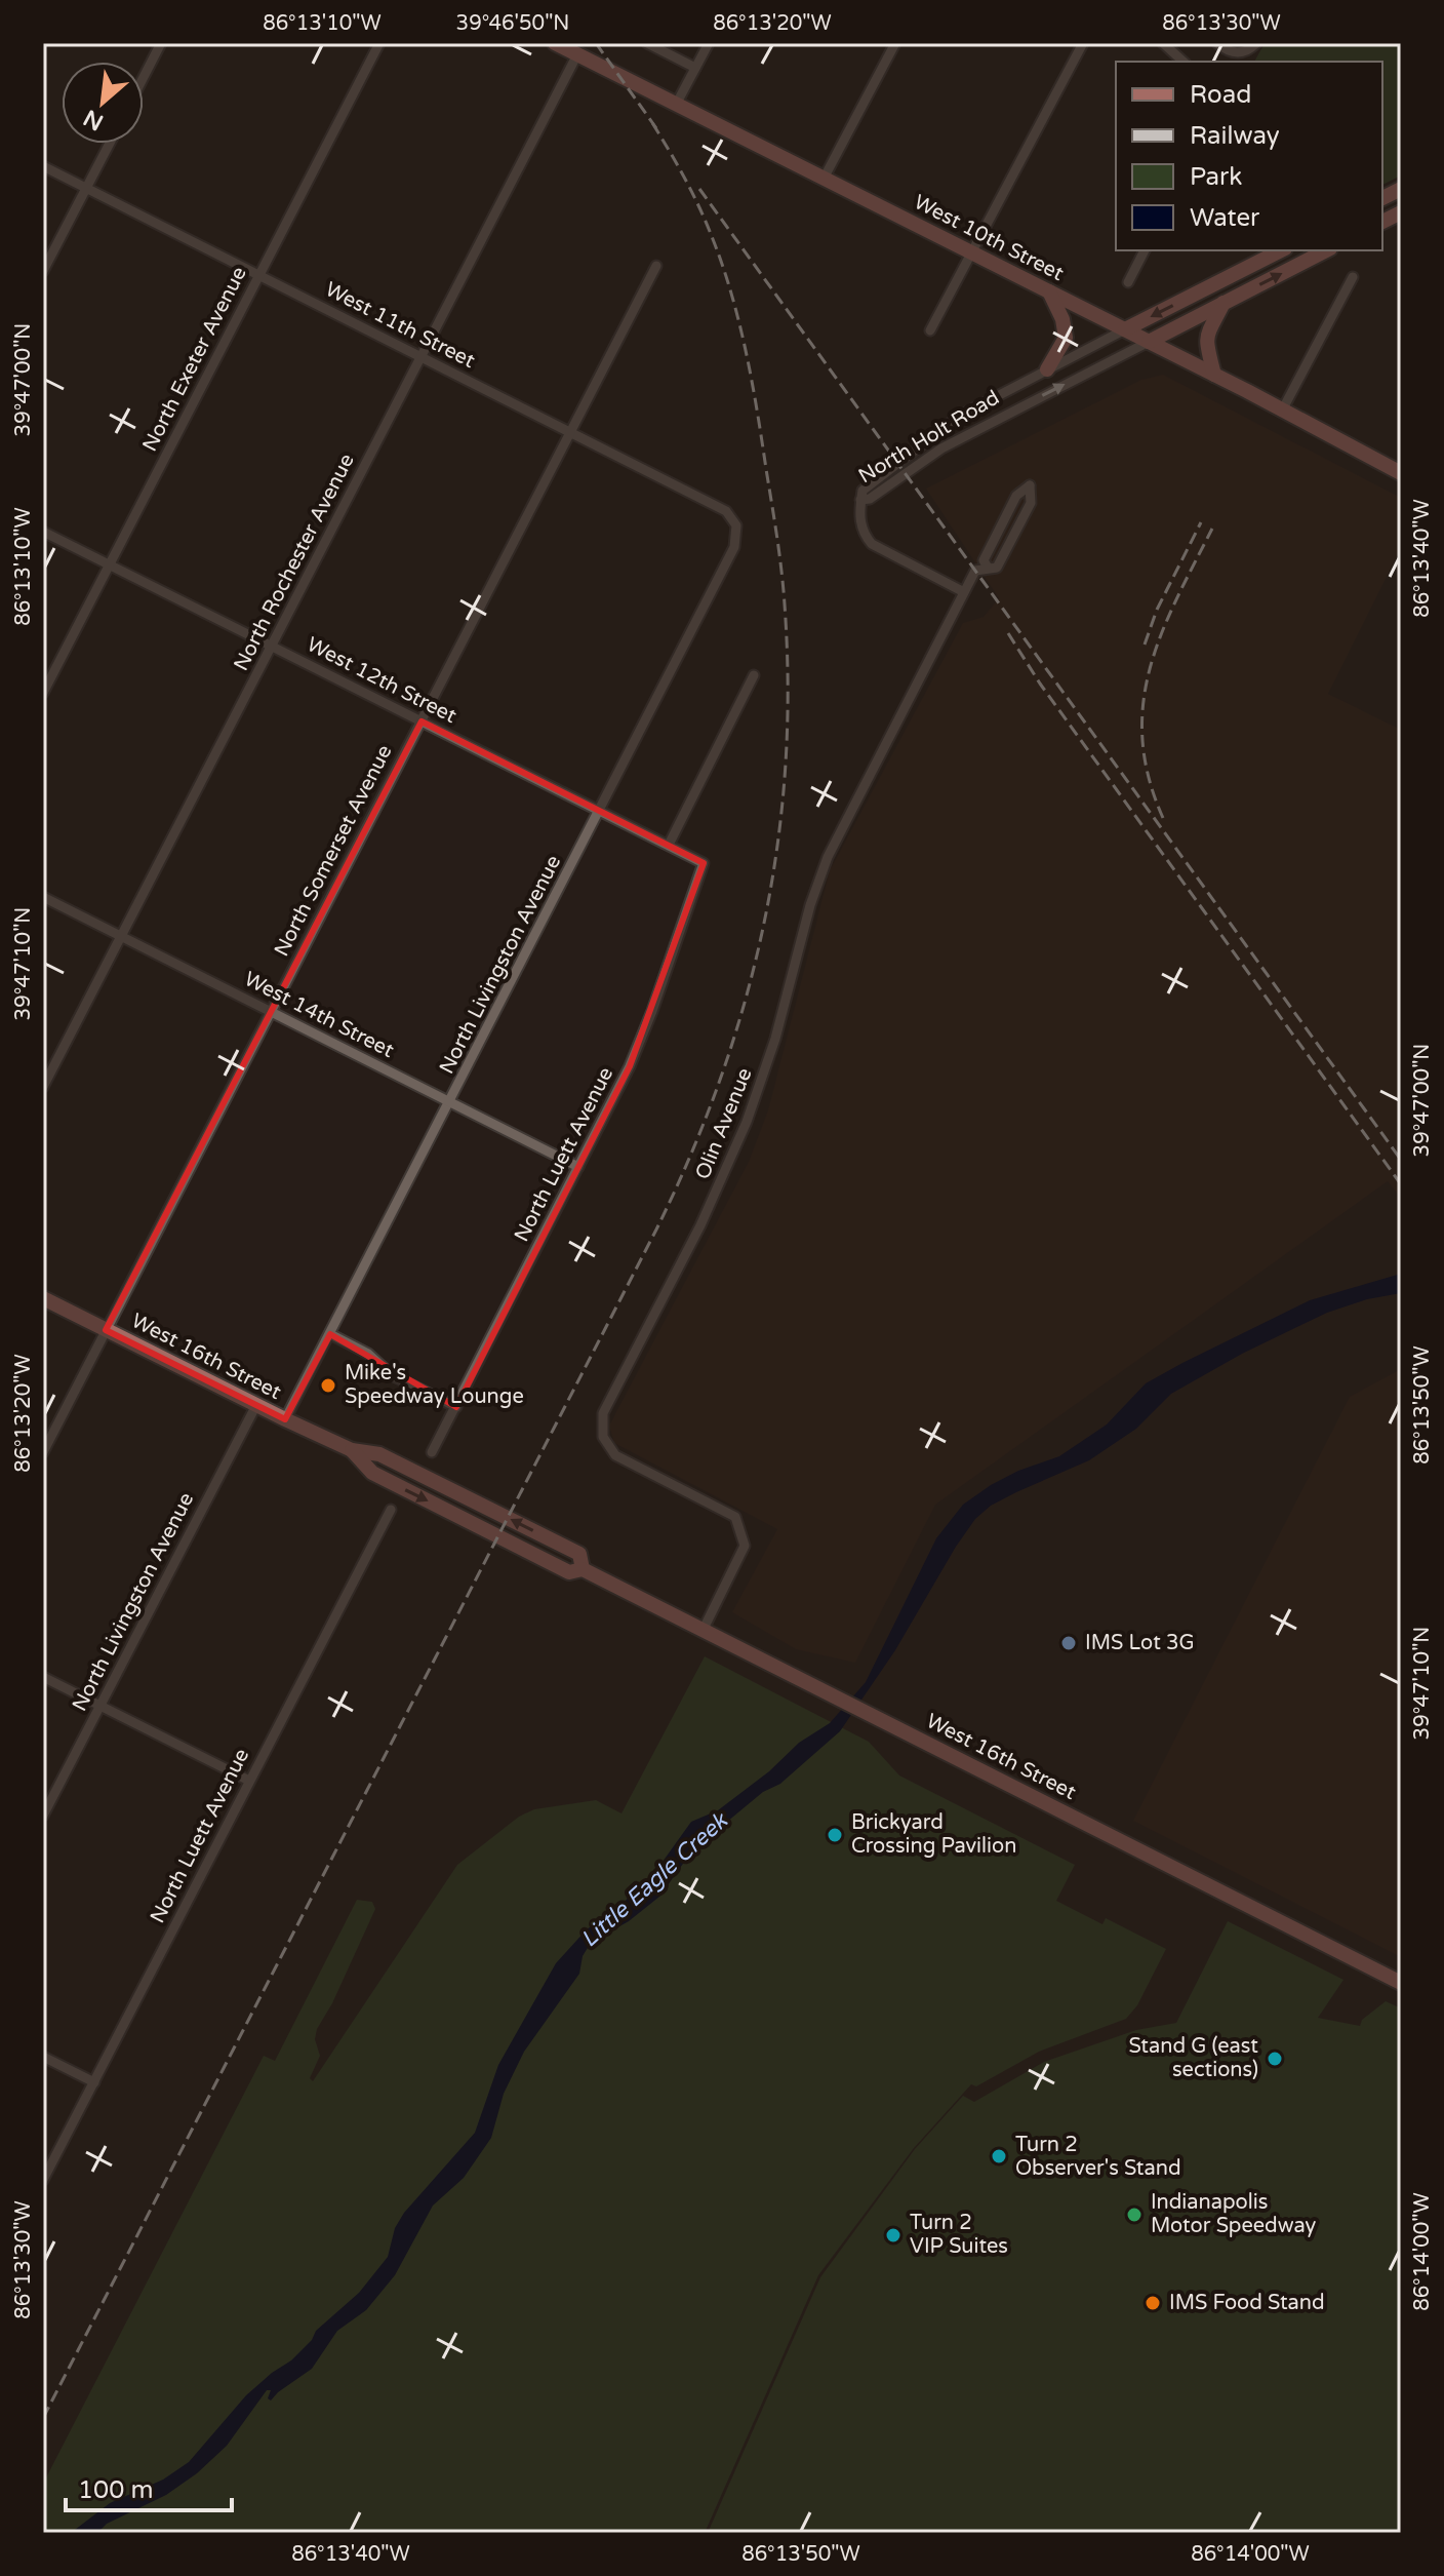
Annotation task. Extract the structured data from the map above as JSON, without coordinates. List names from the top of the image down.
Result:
{
  "streets": {
    "main road": ["West 10th Street", "North Holt Road", "West 16th Street"],
    "street": [
      "West 11th Street",
      "North Exeter Avenue",
      "North Rochester Avenue",
      "West 12th Street",
      "North Somerset Avenue",
      "North Livingston Avenue",
      "West 14th Street",
      "Olin Avenue",
      "North Luett Avenue"
    ]
  },
  "crossings": [
    ["West 10th Street", "North Holt Road"],
    ["West 10th Street", "North Rochester Avenue"],
    ["West 11th Street", "North Exeter Avenue"],
    ["West 11th Street", "North Rochester Avenue"],
    ["West 11th Street", "North Somerset Avenue"],
    ["West 11th Street", "North Livingston Avenue"],
    ["North Exeter Avenue", "West 12th Street"],
    ["North Rochester Avenue", "West 12th Street"],
    ["North Rochester Avenue", "West 14th Street"],
    ["West 12th Street", "North Somerset Avenue"],
    ["West 12th Street", "North Livingston Avenue"],
    ["West 12th Street", "North Luett Avenue"],
    ["North Somerset Avenue", "West 14th Street"],
    ["North Somerset Avenue", "West 16th Street"],
    ["North Livingston Avenue", "West 14th Street"],
    ["North Livingston Avenue", "West 16th Street"],
    ["West 14th Street", "North Luett Avenue"],
    ["Olin Avenue", "West 16th Street"]
  ],
  "water": ["Little Eagle Creek"],
  "places": [
    "Mike's Speedway Lounge",
    "IMS Lot 3G",
    "Brickyard Crossing Pavilion",
    "Stand G (east sections)",
    "Turn 2 Observer's Stand",
    "Indianapolis Motor Speedway",
    "Turn 2 VIP Suites",
    "IMS Food Stand"
  ],
  "legend": [
    "Road",
    "Railway",
    "Park",
    "Water"
  ],
  "scale_bar": "100 m",
  "north": "bottom left",
  "coordinates": [
    "86°13'10\"W",
    "39°46'50\"N",
    "86°13'20\"W",
    "86°13'30\"W",
    "39°47'00\"N",
    "86°13'40\"W",
    "39°47'10\"N",
    "86°13'50\"W",
    "86°14'00\"W"
  ]
}
